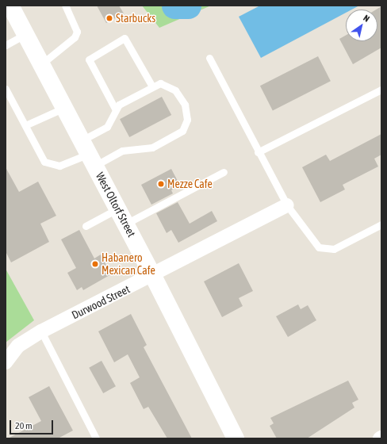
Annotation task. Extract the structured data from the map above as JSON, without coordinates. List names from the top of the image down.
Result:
{
  "streets": {
    "main road": ["West Oltorf Street"],
    "street": ["Durwood Street"]
  },
  "crossings": [
    ["West Oltorf Street", "Durwood Street"]
  ],
  "places": ["Starbucks", "Mezze Cafe", "Habanero Mexican Cafe"],
  "scale_bar": "20 m",
  "north": "top right"
}
